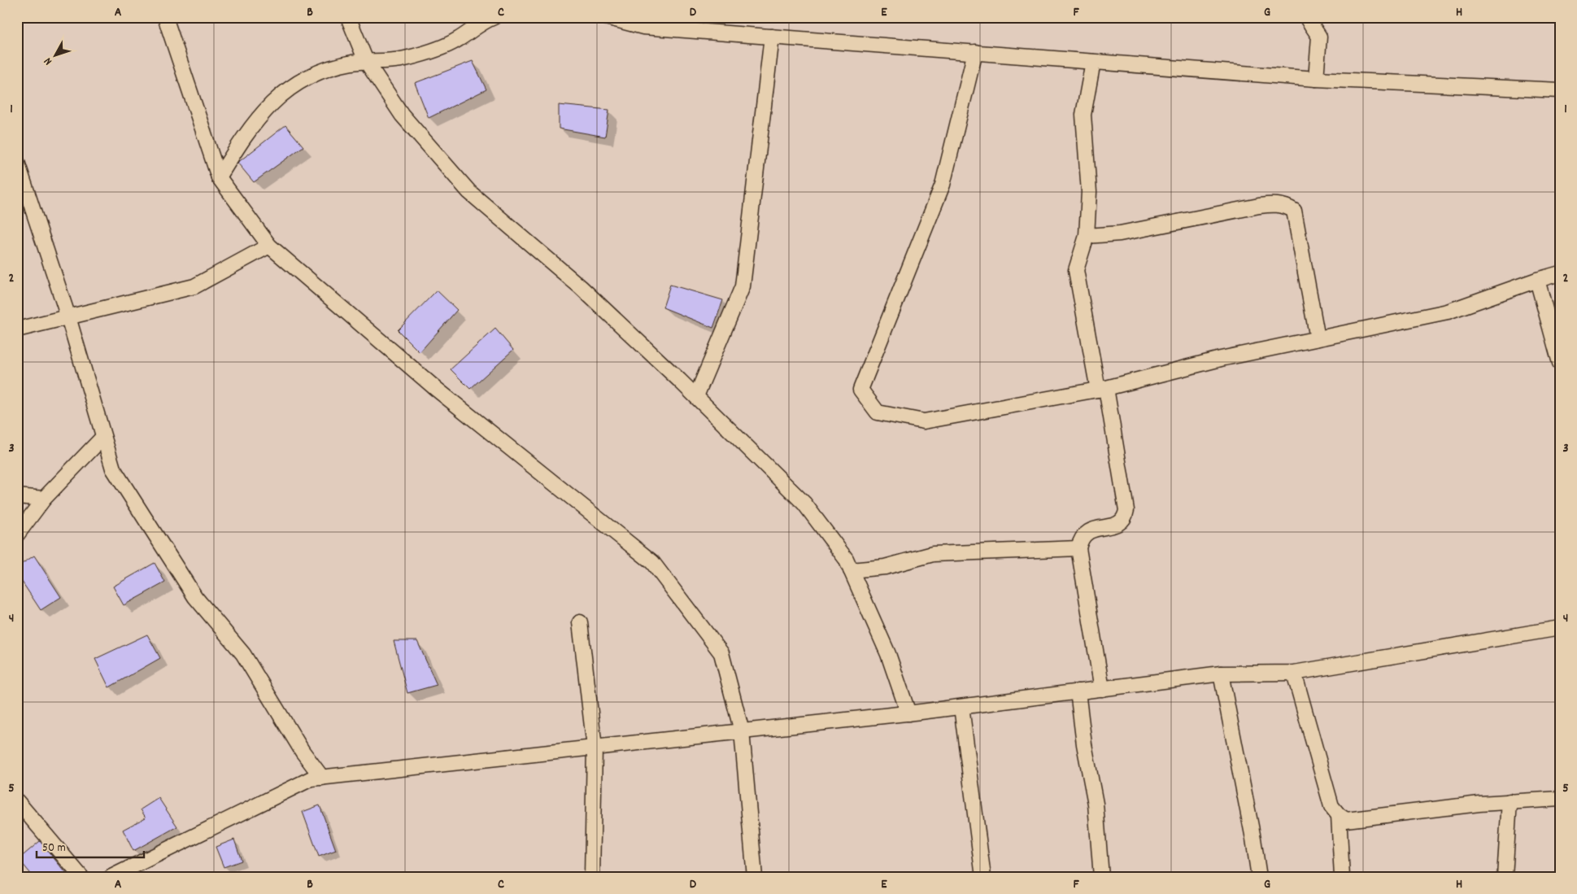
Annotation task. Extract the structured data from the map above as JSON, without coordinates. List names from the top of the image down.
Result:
{
  "scale_bar": "50 m",
  "north": "bottom left",
  "grid": {
    "columns": [
      "A",
      "B",
      "C",
      "D",
      "E",
      "F",
      "G",
      "H"
    ],
    "rows": [
      "1",
      "2",
      "3",
      "4",
      "5"
    ]
  }
}
